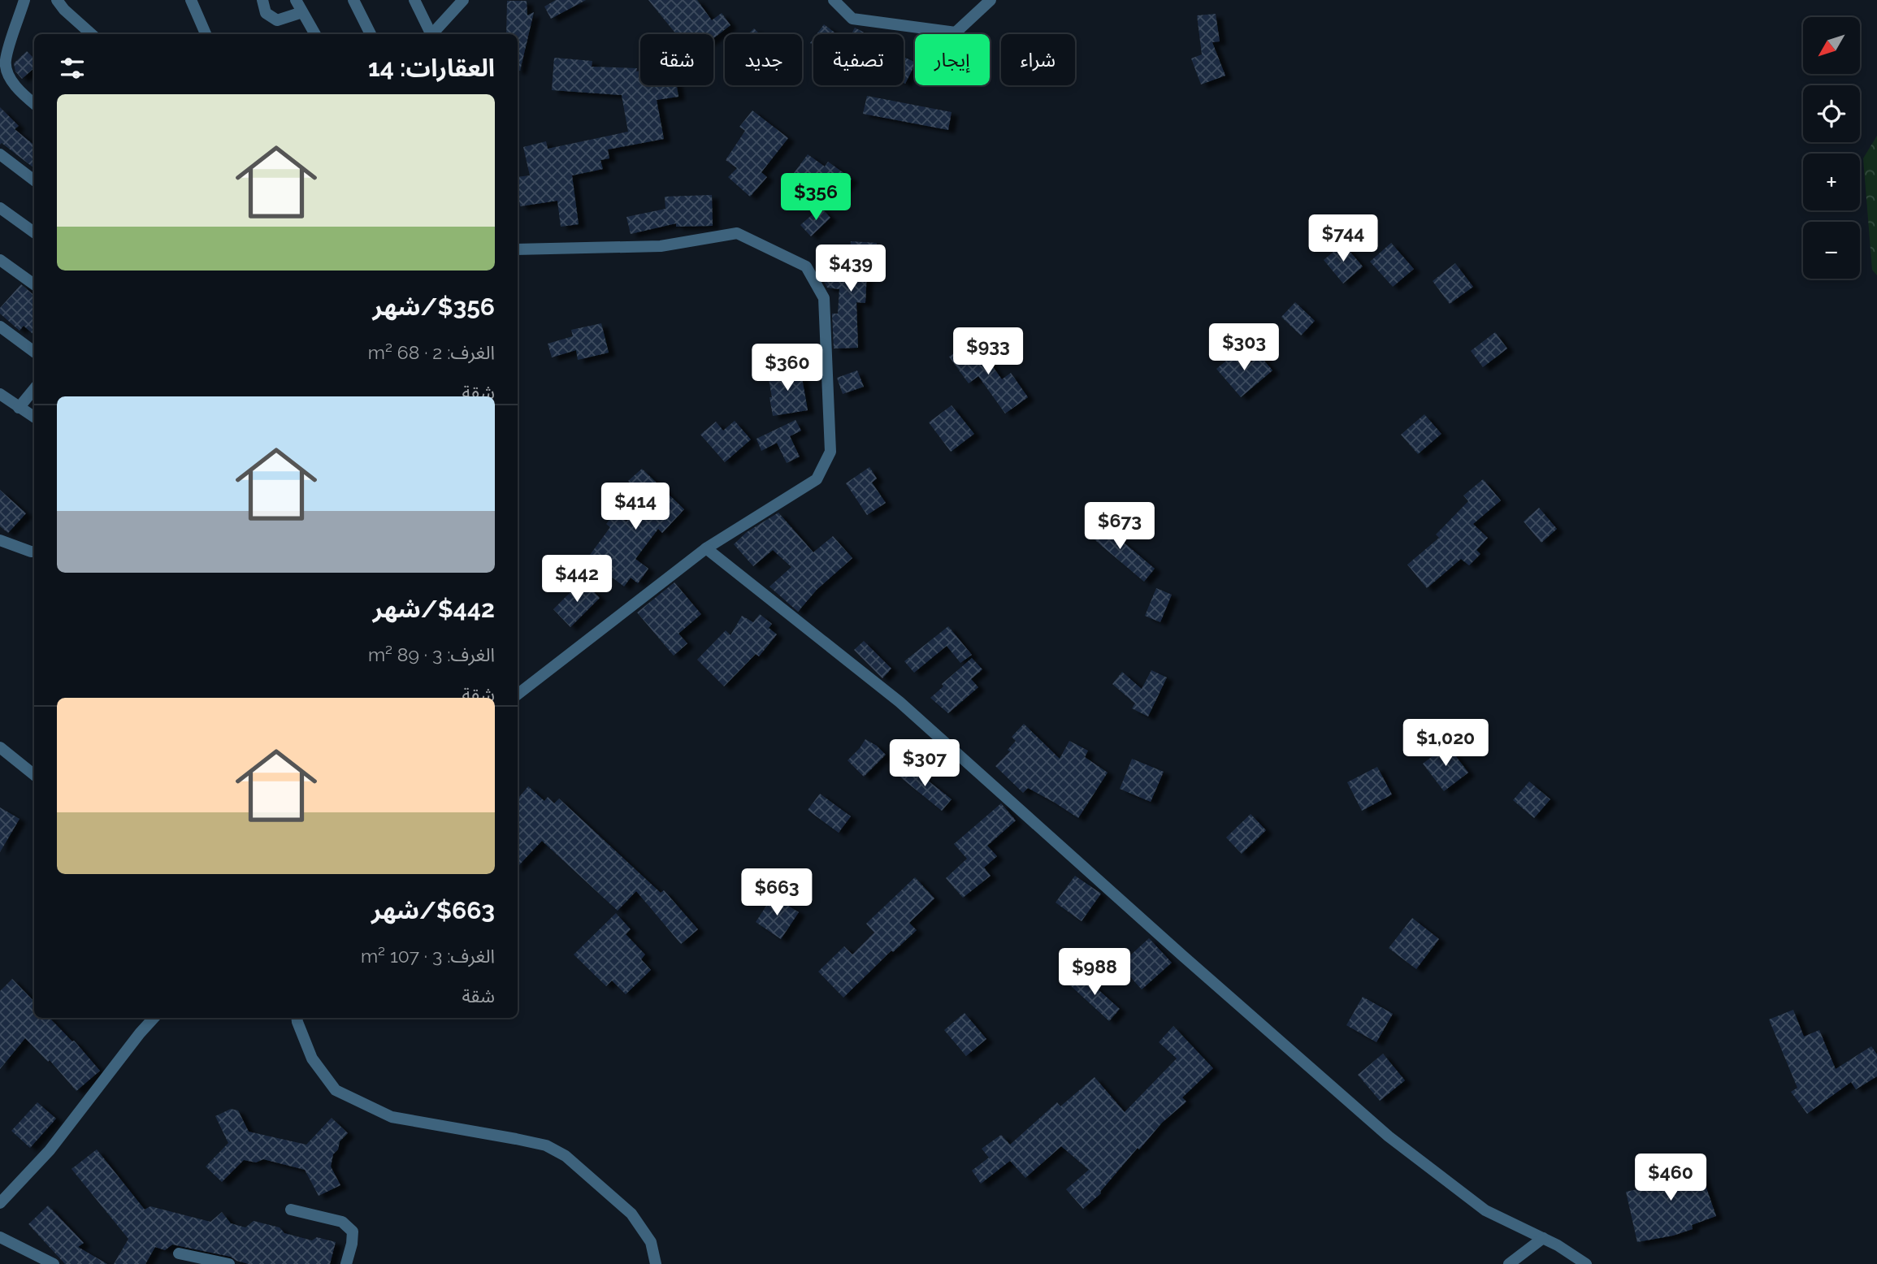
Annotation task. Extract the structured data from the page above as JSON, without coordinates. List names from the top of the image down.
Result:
{
  "north": "bottom left",
  "page": {
    "map_buttons": ["+", "−"],
    "chip": [
      "شراء",
      "إيجار",
      "تصفية",
      "جديد",
      "شقة"
    ],
    "heading": "العقارات: 14",
    "list": [
      {
        "name": "$356/شهر",
        "note": "الغرف: 2 · 68 m² · شقة"
      },
      {
        "name": "$442/شهر",
        "note": "الغرف: 3 · 89 m² · شقة"
      },
      {
        "name": "$663/شهر",
        "note": "الغرف: 3 · 107 m² · شقة"
      }
    ],
    "price": [
      "$356",
      "$744",
      "$439",
      "$303",
      "$933",
      "$360",
      "$414",
      "$673",
      "$442",
      "$1,020",
      "$307",
      "$663",
      "$988",
      "$460"
    ]
  }
}
